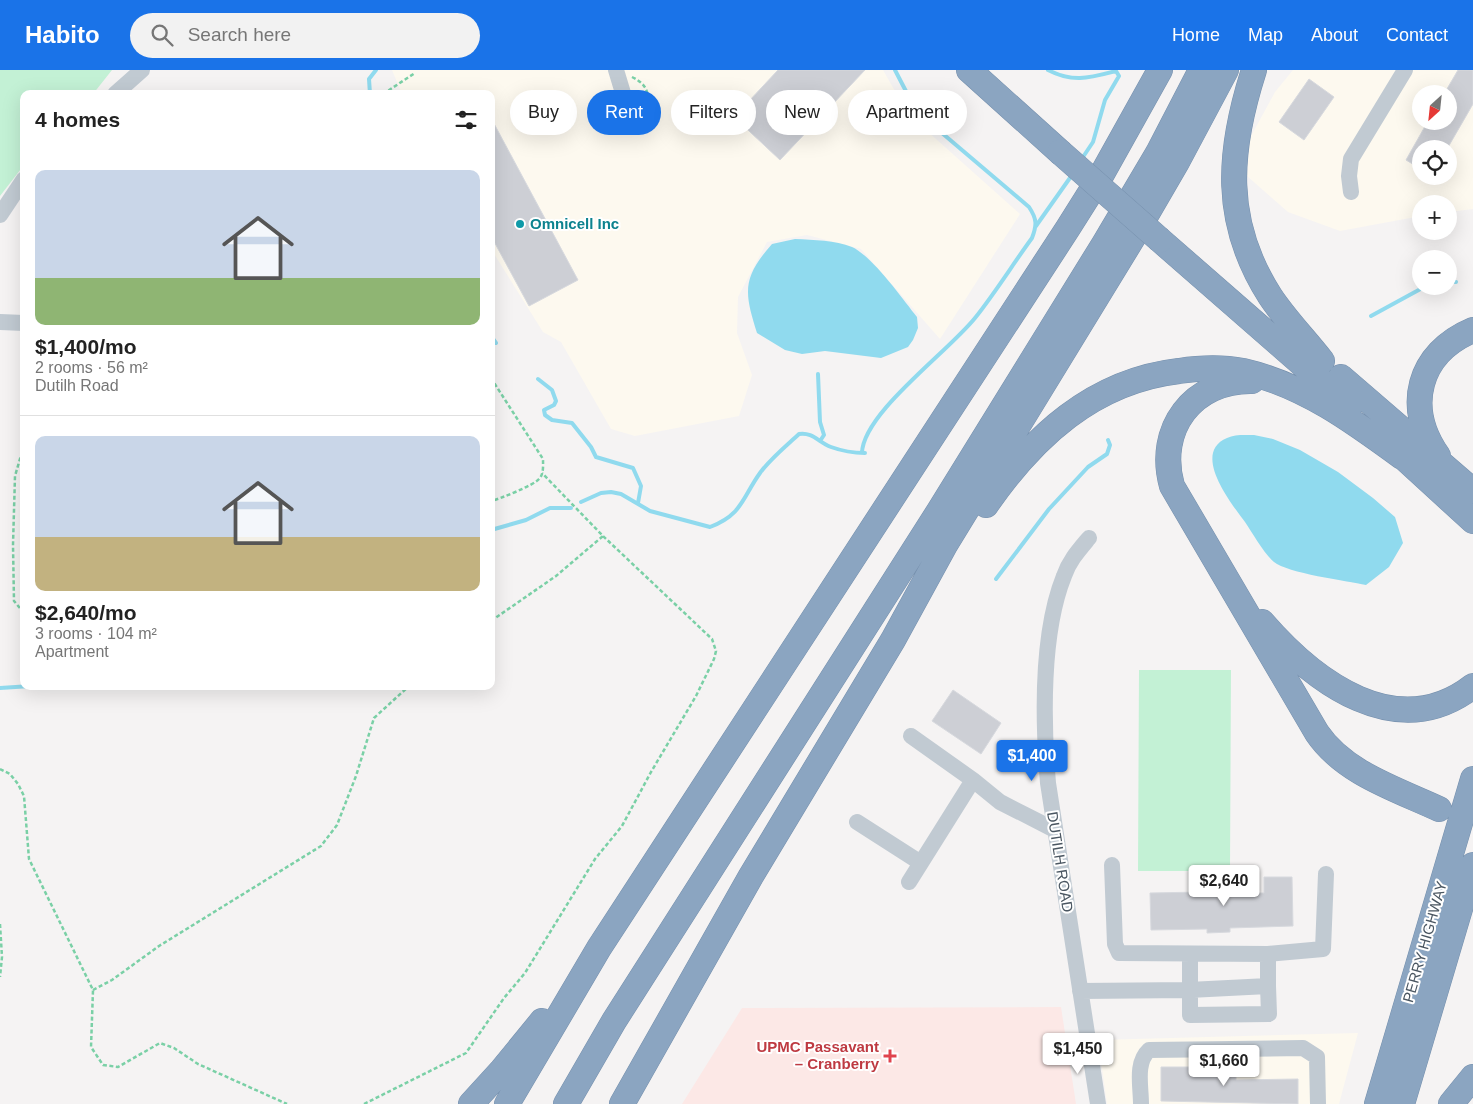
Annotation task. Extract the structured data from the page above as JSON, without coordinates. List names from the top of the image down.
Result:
{
  "streets": {
    "highway": ["PERRY HIGHWAY"],
    "street": ["DUTILH ROAD"]
  },
  "places": {
    "other": ["Omnicell Inc"],
    "health": ["UPMC Passavant – Cranberry"]
  },
  "north": "bottom left",
  "page": {
    "header": "Habito",
    "search": "Search here",
    "nav": [
      "Home",
      "Map",
      "About",
      "Contact"
    ],
    "map_buttons": ["+", "−"],
    "chip": [
      "Buy",
      "Rent",
      "Filters",
      "New",
      "Apartment"
    ],
    "heading": "4 homes",
    "list": [
      {
        "name": "$1,400/mo",
        "note": "2 rooms · 56 m² · Dutilh Road"
      },
      {
        "name": "$2,640/mo",
        "note": "3 rooms · 104 m² · Apartment"
      }
    ],
    "price": [
      "$1,400",
      "$2,640",
      "$1,450",
      "$1,660"
    ]
  }
}
